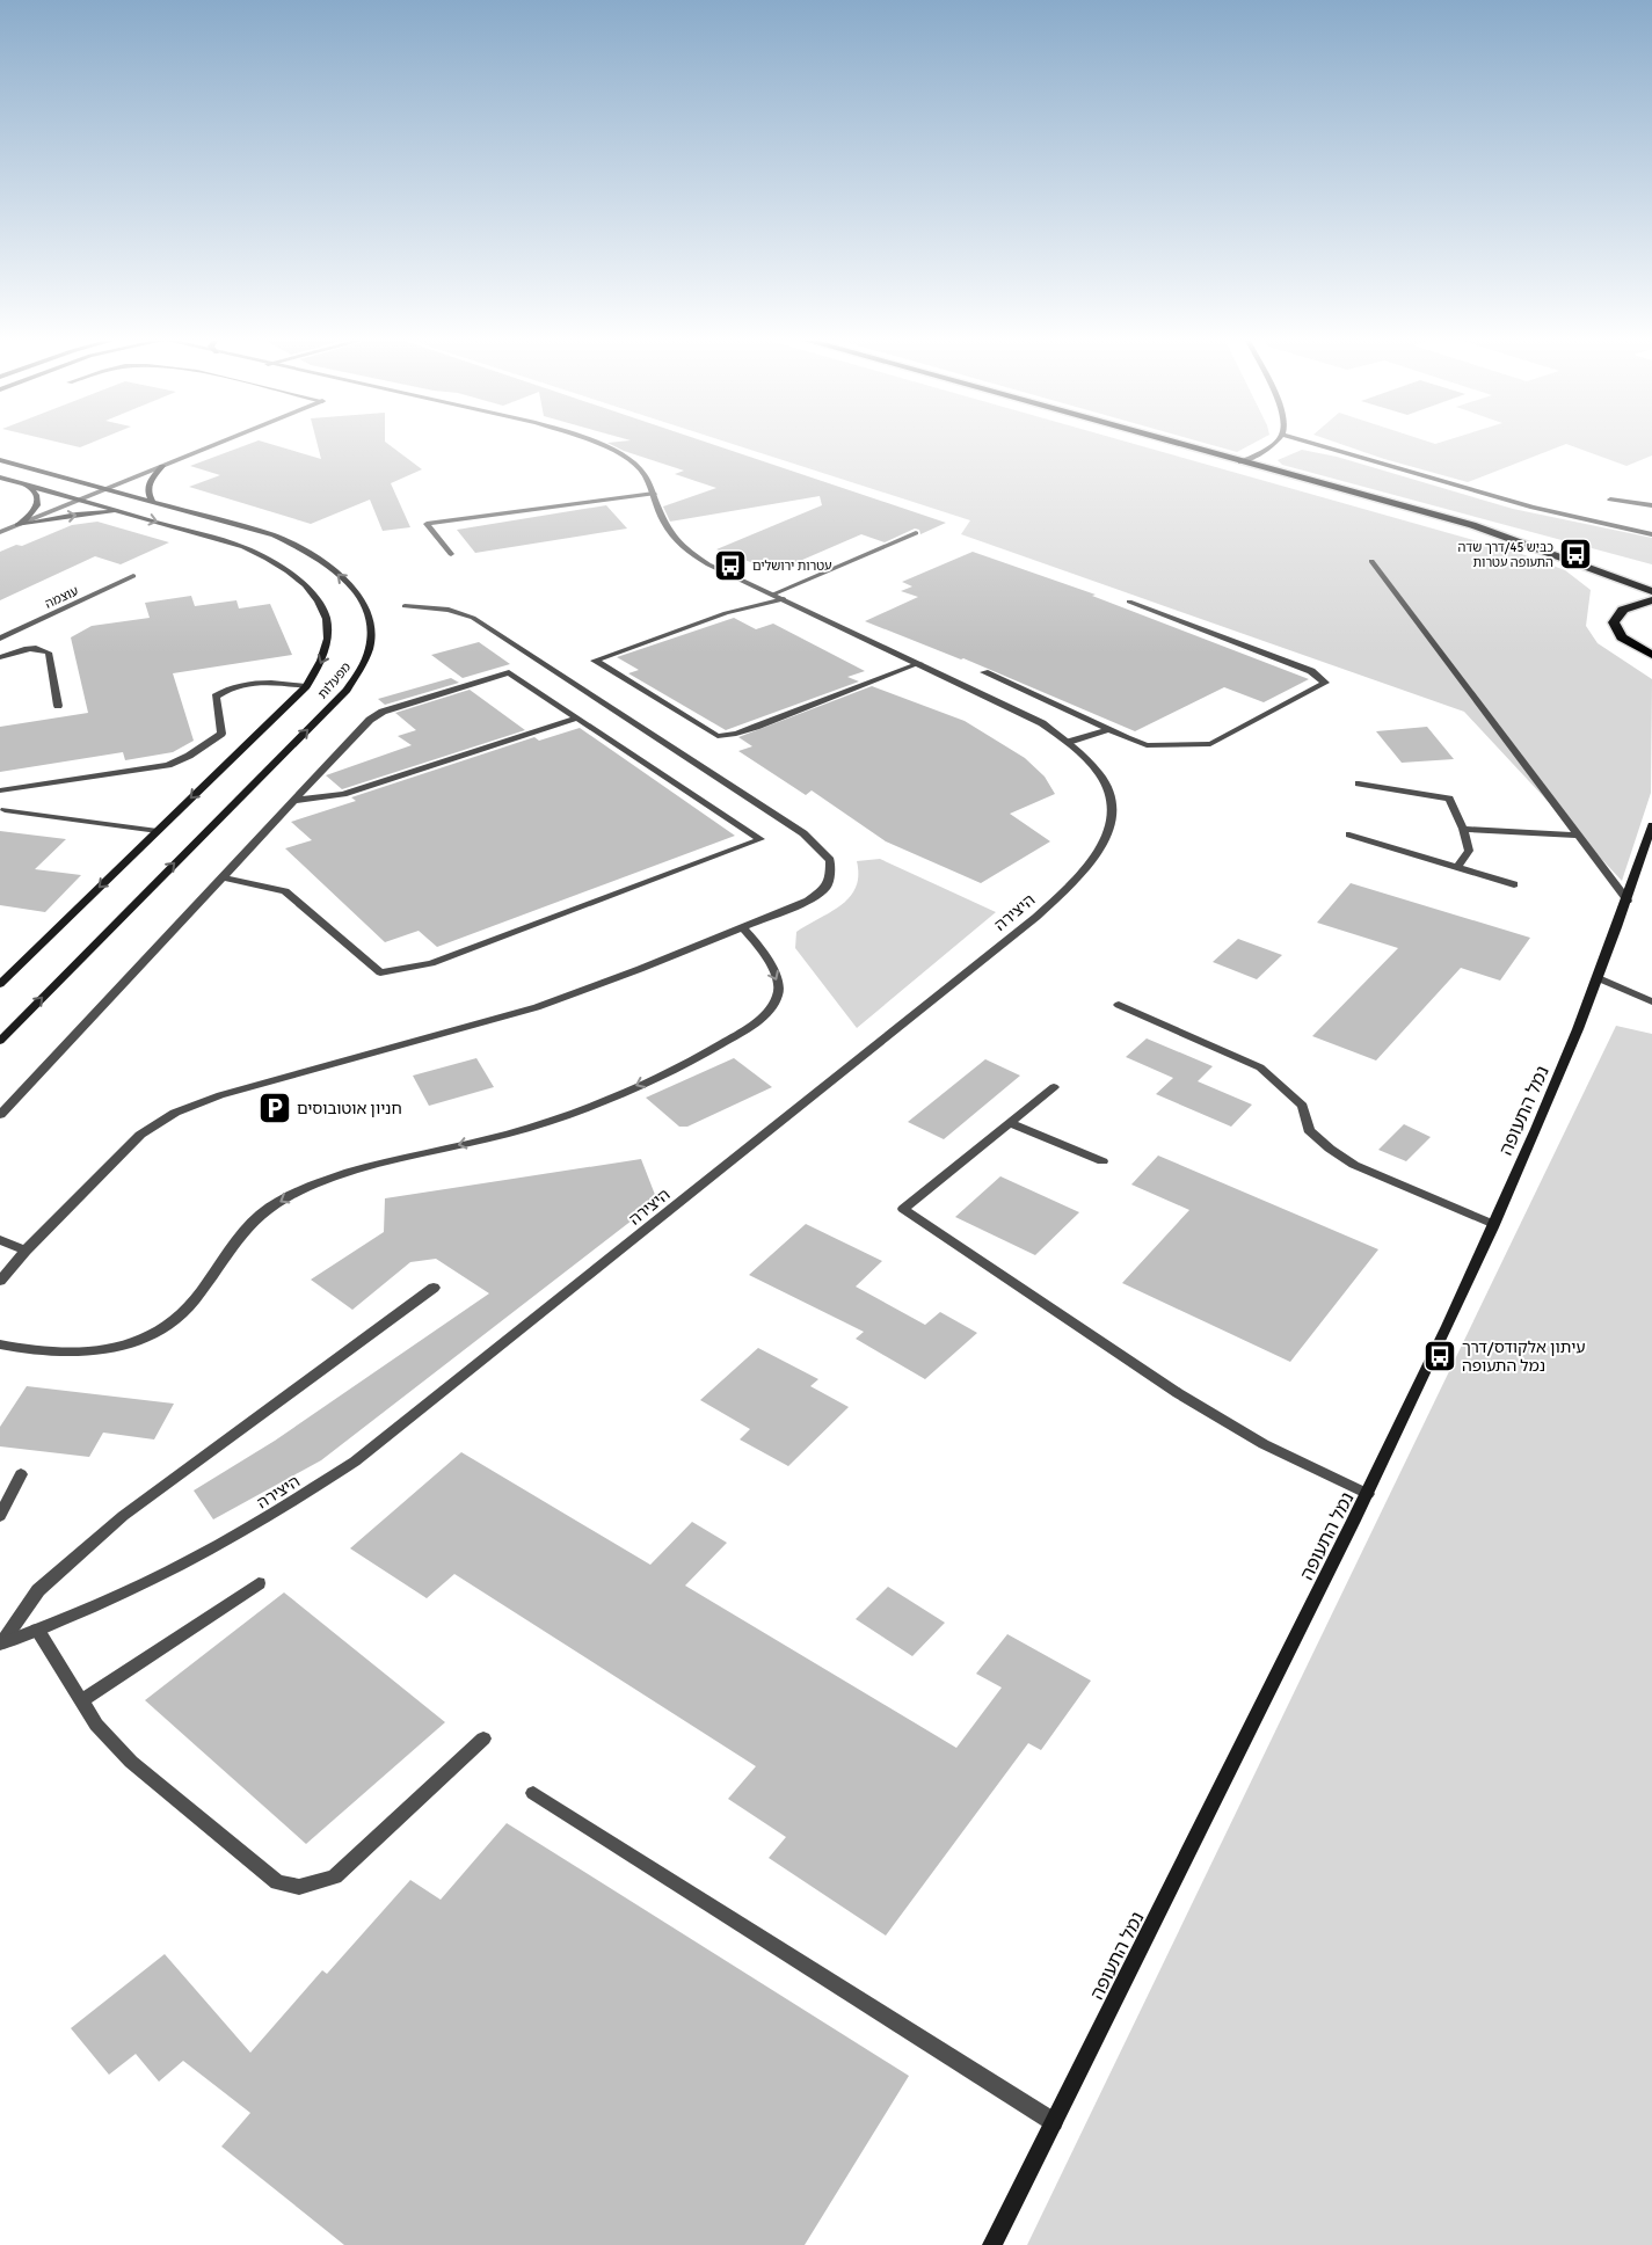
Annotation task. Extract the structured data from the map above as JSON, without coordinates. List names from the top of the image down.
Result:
{
  "streets": {
    "street": [
      "עוצמה",
      "מפעלות",
      "היצירה",
      "נמל התעופה"
    ]
  },
  "places": {
    "bus stop": ["כביש 45/דרך שדה התעופה עטרות", "עטרות ירושלים", "עיתון אלקודס/דרך נמל התעופה"],
    "parking": ["חניון אוטובוסים"]
  }
}
